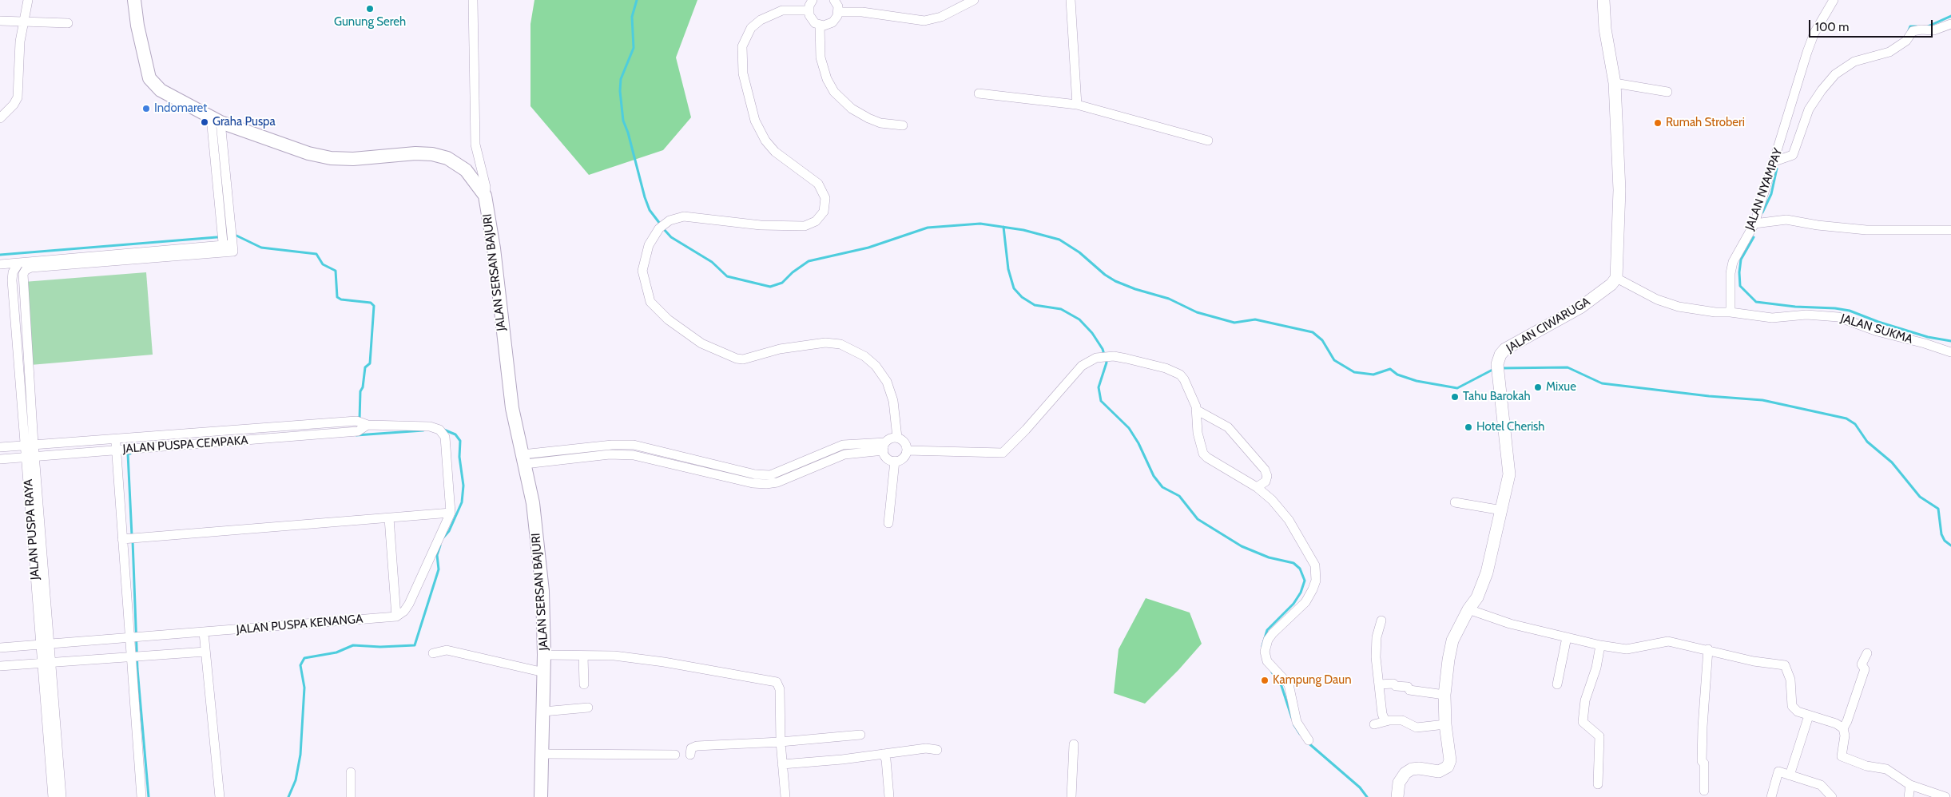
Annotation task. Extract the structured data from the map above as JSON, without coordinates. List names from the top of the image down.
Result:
{
  "streets": {
    "main road": ["JALAN SERSAN BAJURI"],
    "street": [
      "JALAN NYAMPAY",
      "JALAN CIWARUGA",
      "JALAN SUKMA",
      "JALAN PUSPA CEMPAKA",
      "JALAN PUSPA RAYA",
      "JALAN PUSPA KENANGA"
    ]
  },
  "crossings": [
    ["JALAN NYAMPAY", "JALAN SUKMA"],
    ["JALAN PUSPA CEMPAKA", "JALAN PUSPA RAYA"],
    ["JALAN PUSPA RAYA", "JALAN PUSPA KENANGA"]
  ],
  "places": [
    "Gunung Sereh",
    "Indomaret",
    "Graha Puspa",
    "Rumah Stroberi",
    "Mixue",
    "Tahu Barokah",
    "Hotel Cherish",
    "Kampung Daun"
  ],
  "scale_bar": "100 m"
}
